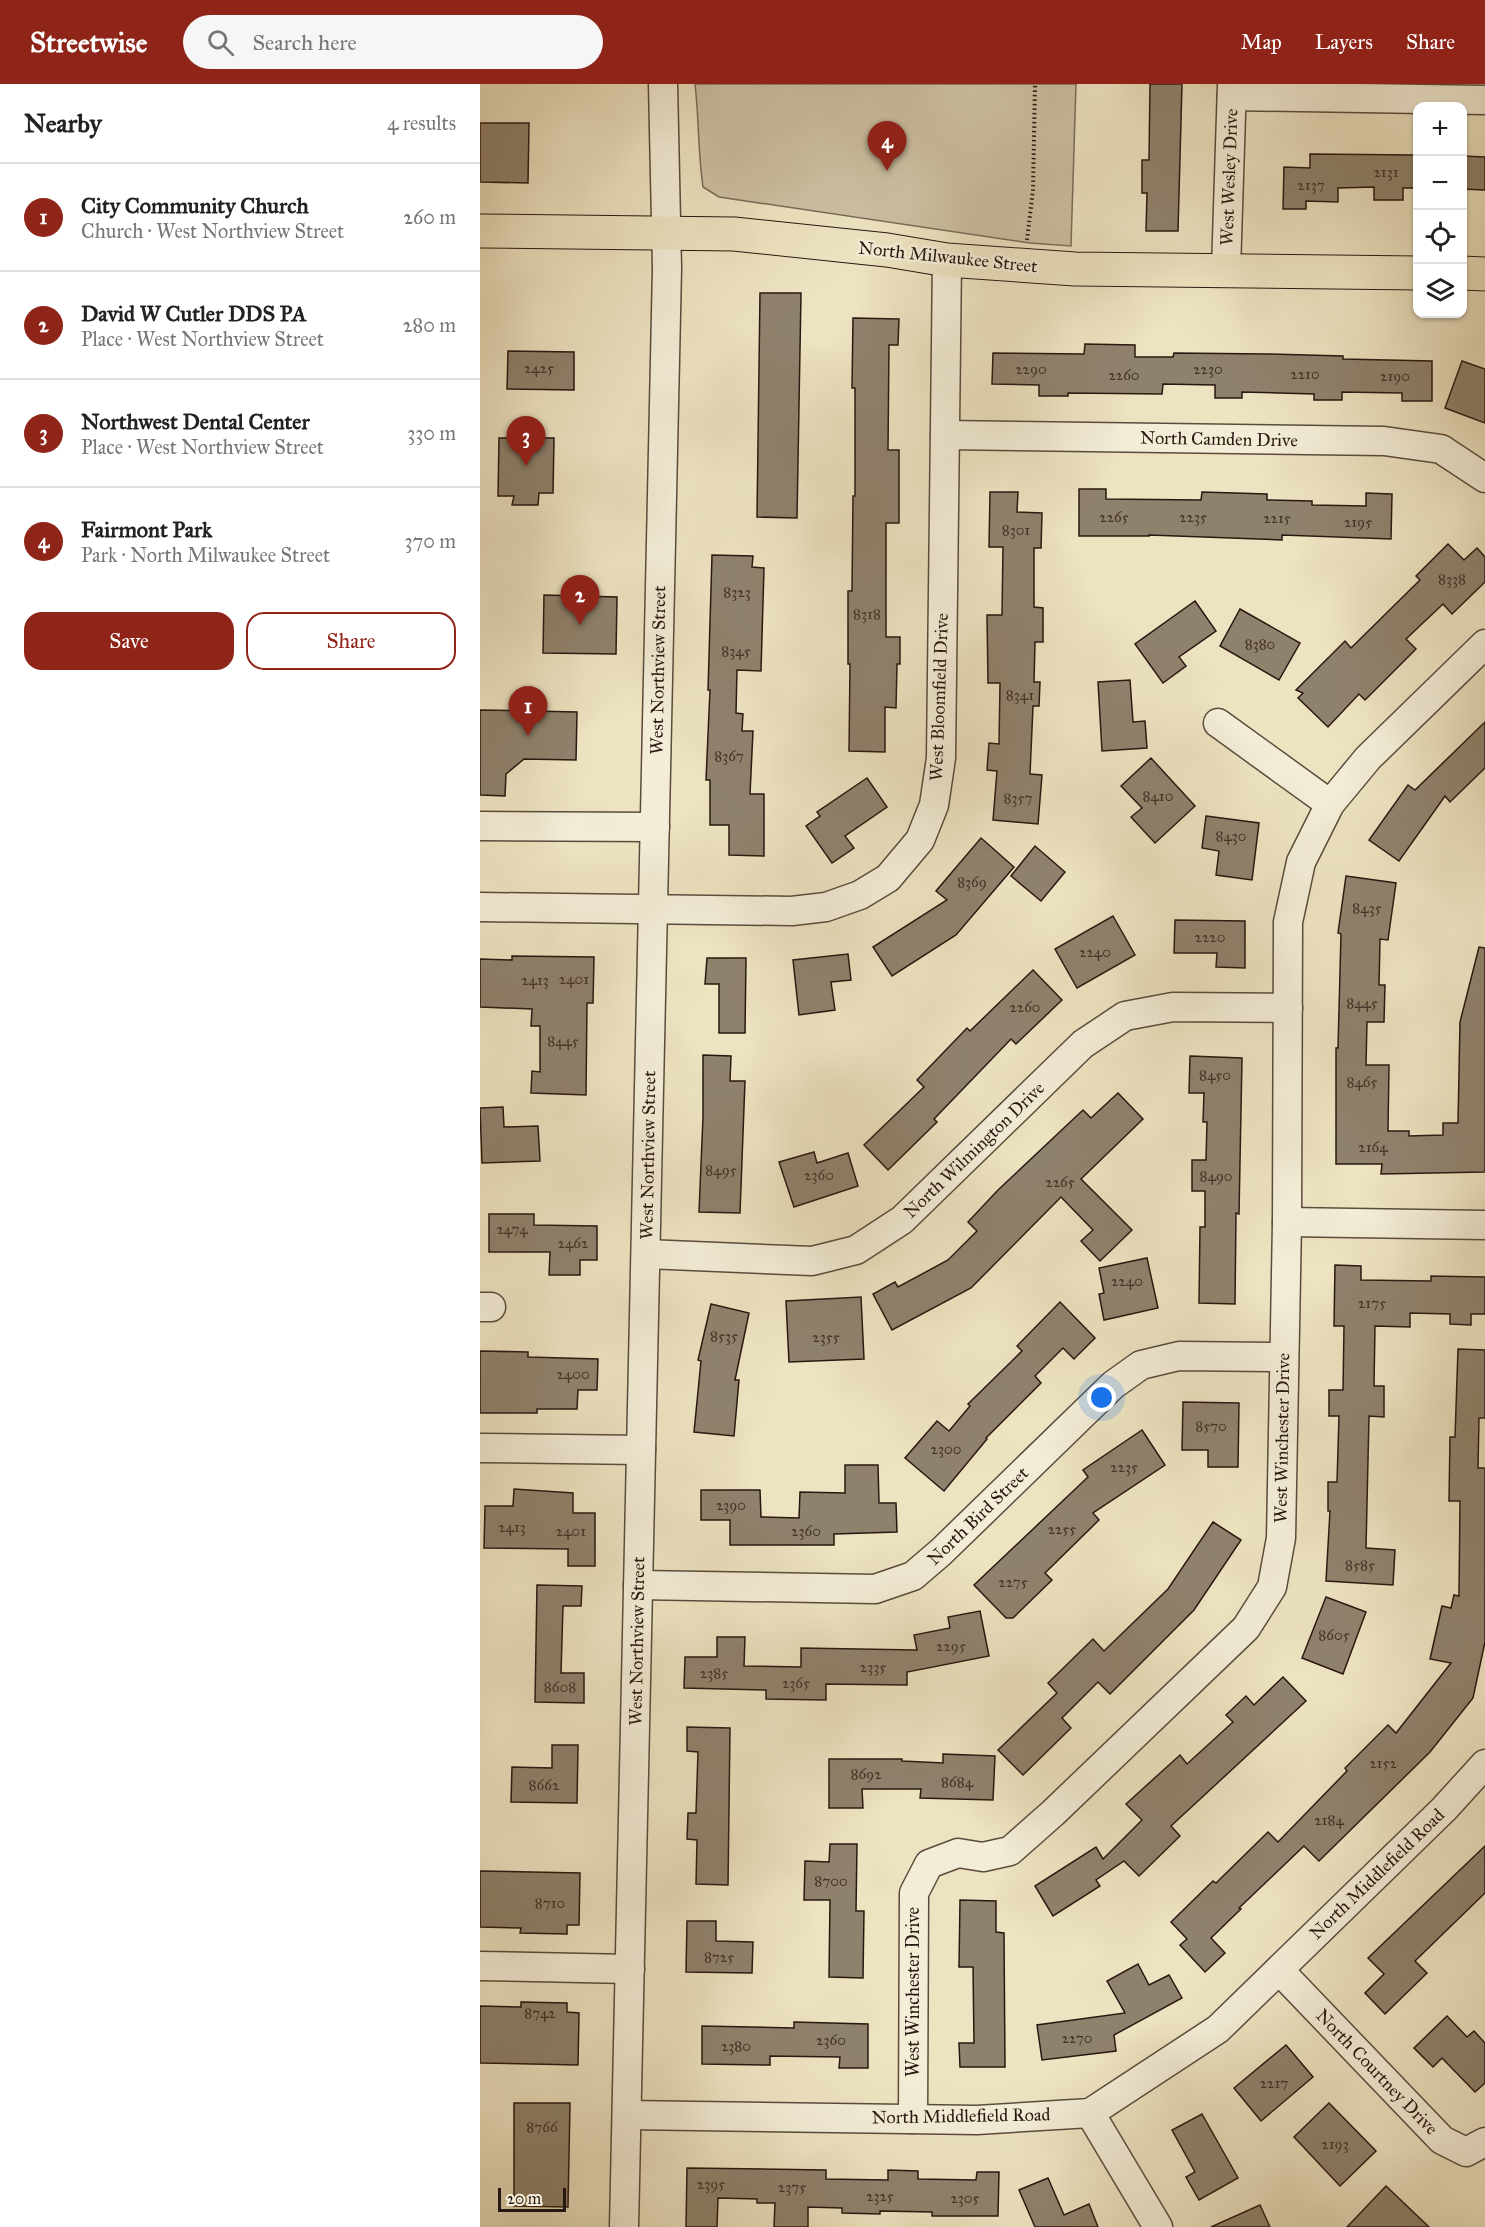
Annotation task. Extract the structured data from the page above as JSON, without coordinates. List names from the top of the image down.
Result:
{
  "streets": {
    "main road": ["North Milwaukee Street"],
    "street": [
      "West Wesley Drive",
      "North Camden Drive",
      "West Northview Street",
      "West Bloomfield Drive",
      "North Wilmington Drive",
      "West Winchester Drive",
      "North Bird Street",
      "North Middlefield Road",
      "North Courtney Drive"
    ]
  },
  "crossings": [
    ["West Wesley Drive", "North Milwaukee Street"],
    ["North Milwaukee Street", "West Northview Street"],
    ["North Milwaukee Street", "West Bloomfield Drive"],
    ["North Camden Drive", "West Bloomfield Drive"],
    ["West Northview Street", "West Bloomfield Drive"],
    ["West Northview Street", "North Wilmington Drive"],
    ["West Northview Street", "North Bird Street"],
    ["West Northview Street", "North Middlefield Road"],
    ["North Wilmington Drive", "West Winchester Drive"],
    ["West Winchester Drive", "North Bird Street"],
    ["West Winchester Drive", "North Middlefield Road"],
    ["North Middlefield Road", "North Courtney Drive"]
  ],
  "house_numbers": [
    "2131",
    "2137",
    "2425",
    "2290",
    "2230",
    "2210",
    "2260",
    "2190",
    "2265",
    "2235",
    "2215",
    "2195",
    "8301",
    "8338",
    "8323",
    "8318",
    "8380",
    "8345",
    "8341",
    "8367",
    "8410",
    "8357",
    "8430",
    "8369",
    "8435",
    "2220",
    "2240",
    "2401",
    "2413",
    "8445",
    "2260",
    "8445",
    "8450",
    "8465",
    "2164",
    "8495",
    "2360",
    "8490",
    "2265",
    "2474",
    "2462",
    "2240",
    "2175",
    "8535",
    "2355",
    "2400",
    "8570",
    "2300",
    "2235",
    "2390",
    "2413",
    "2255",
    "2401",
    "2360",
    "8585",
    "2275",
    "8605",
    "2295",
    "2335",
    "2385",
    "2365",
    "8608",
    "2152",
    "8692",
    "8684",
    "8662",
    "2184",
    "8700",
    "8710",
    "8725",
    "8742",
    "2270",
    "2360",
    "2380",
    "2217",
    "8766",
    "2193",
    "2395",
    "2375",
    "2325",
    "2305"
  ],
  "scale_bar": "20 m",
  "page": {
    "header": "Streetwise",
    "search": "Search here",
    "nav": ["Map", "Layers", "Share"],
    "heading": ["Nearby", "4 results"],
    "map_buttons": ["+", "−"],
    "pins": [
      "4",
      "3",
      "2",
      "1"
    ],
    "list": [
      {
        "mark": "1",
        "name": "City Community Church",
        "note": "Church · West Northview Street",
        "value": "260 m"
      },
      {
        "mark": "2",
        "name": "David W Cutler DDS PA",
        "note": "Place · West Northview Street",
        "value": "280 m"
      },
      {
        "mark": "3",
        "name": "Northwest Dental Center",
        "note": "Place · West Northview Street",
        "value": "330 m"
      },
      {
        "mark": "4",
        "name": "Fairmont Park",
        "note": "Park · North Milwaukee Street",
        "value": "370 m"
      }
    ],
    "buttons": ["Save", "Share"],
    "scale": "20 m"
  }
}
